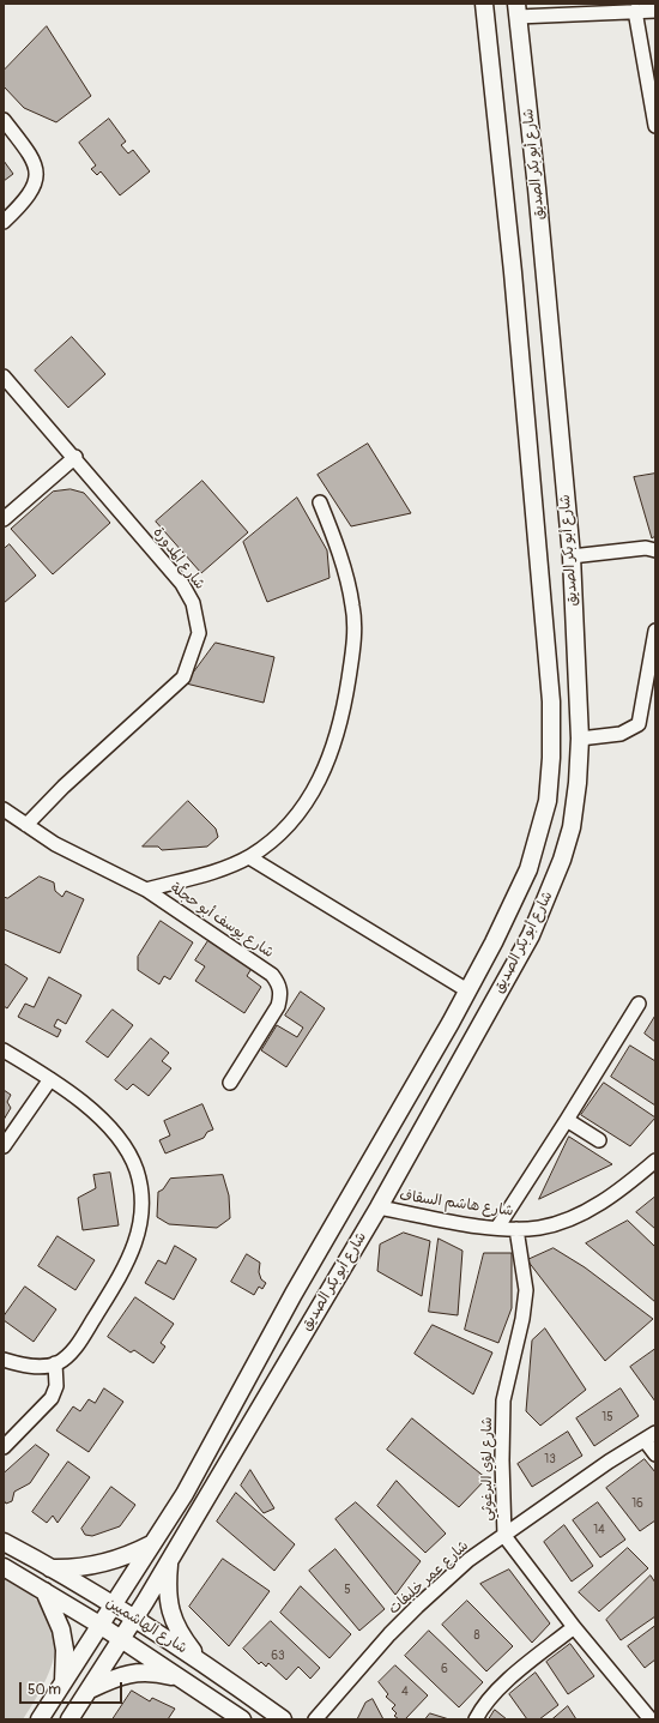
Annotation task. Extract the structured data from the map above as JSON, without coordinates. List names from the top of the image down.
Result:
{
  "streets": {
    "main road": ["شارع أبو بكر الصديق", "شارع الهاشميين"],
    "street": [
      "شارع المدورة",
      "شارع يوسف أبو حجلة",
      "شارع هاشم السقاف",
      "شارع لؤي البرغوثي",
      "شارع عمر خليفات"
    ]
  },
  "crossings": [
    ["شارع أبو بكر الصديق", "شارع هاشم السقاف"],
    ["شارع أبو بكر الصديق", "شارع الهاشميين"],
    ["شارع المدورة", "شارع يوسف أبو حجلة"],
    ["شارع هاشم السقاف", "شارع لؤي البرغوثي"],
    ["شارع لؤي البرغوثي", "شارع عمر خليفات"]
  ],
  "house_numbers": [
    "15",
    "13",
    "16",
    "14",
    "5",
    "8",
    "63",
    "6",
    "4"
  ],
  "scale_bar": "50 m"
}
